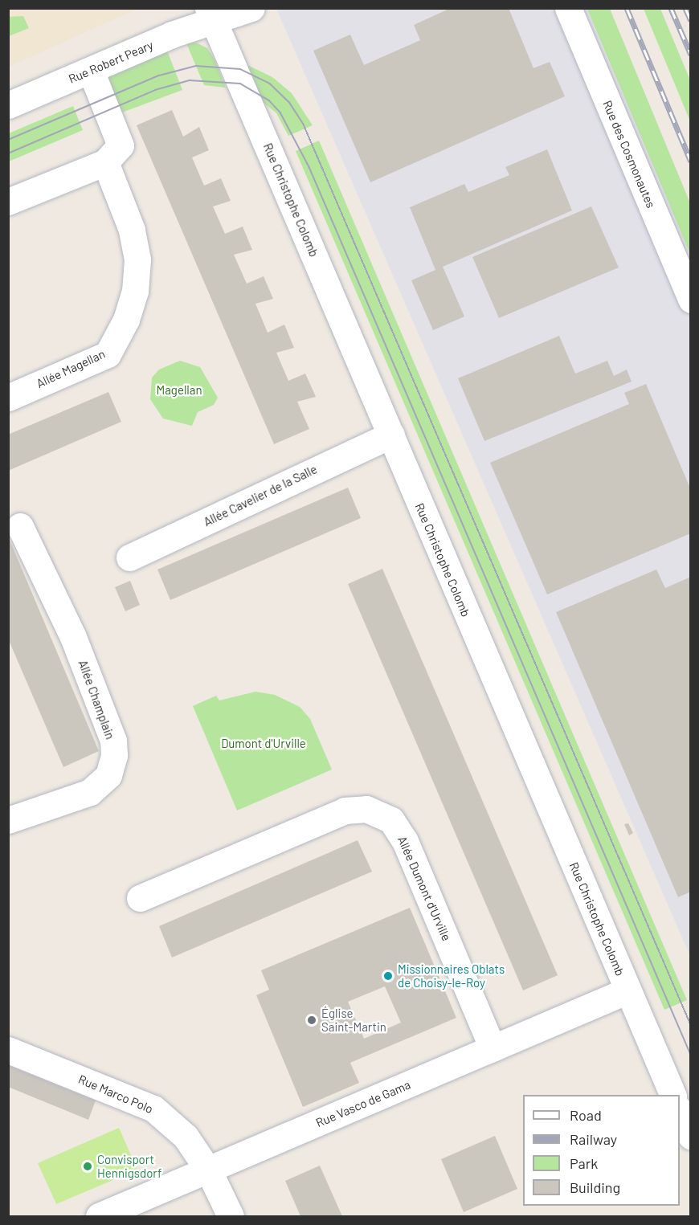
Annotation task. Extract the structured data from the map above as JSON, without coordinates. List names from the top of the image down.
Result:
{
  "streets": {
    "street": [
      "Rue Robert Peary",
      "Rue des Cosmonautes",
      "Rue Christophe Colomb",
      "Allée Magellan",
      "Allée Cavelier de la Salle",
      "Allée Champlain",
      "Allée Dumont d'Urville",
      "Rue Marco Polo",
      "Rue Vasco de Gama"
    ]
  },
  "crossings": [
    ["Rue Robert Peary", "Rue Christophe Colomb"],
    ["Rue Christophe Colomb", "Allée Cavelier de la Salle"],
    ["Rue Christophe Colomb", "Rue Vasco de Gama"],
    ["Allée Dumont d'Urville", "Rue Vasco de Gama"],
    ["Rue Marco Polo", "Rue Vasco de Gama"]
  ],
  "parks": ["Magellan", "Dumont d'Urville"],
  "places": ["Missionnaires Oblats de Choisy-le-Roy", "Église Saint-Martin", "Convisport Hennigsdorf"],
  "legend": [
    "Road",
    "Railway",
    "Park",
    "Building"
  ]
}
